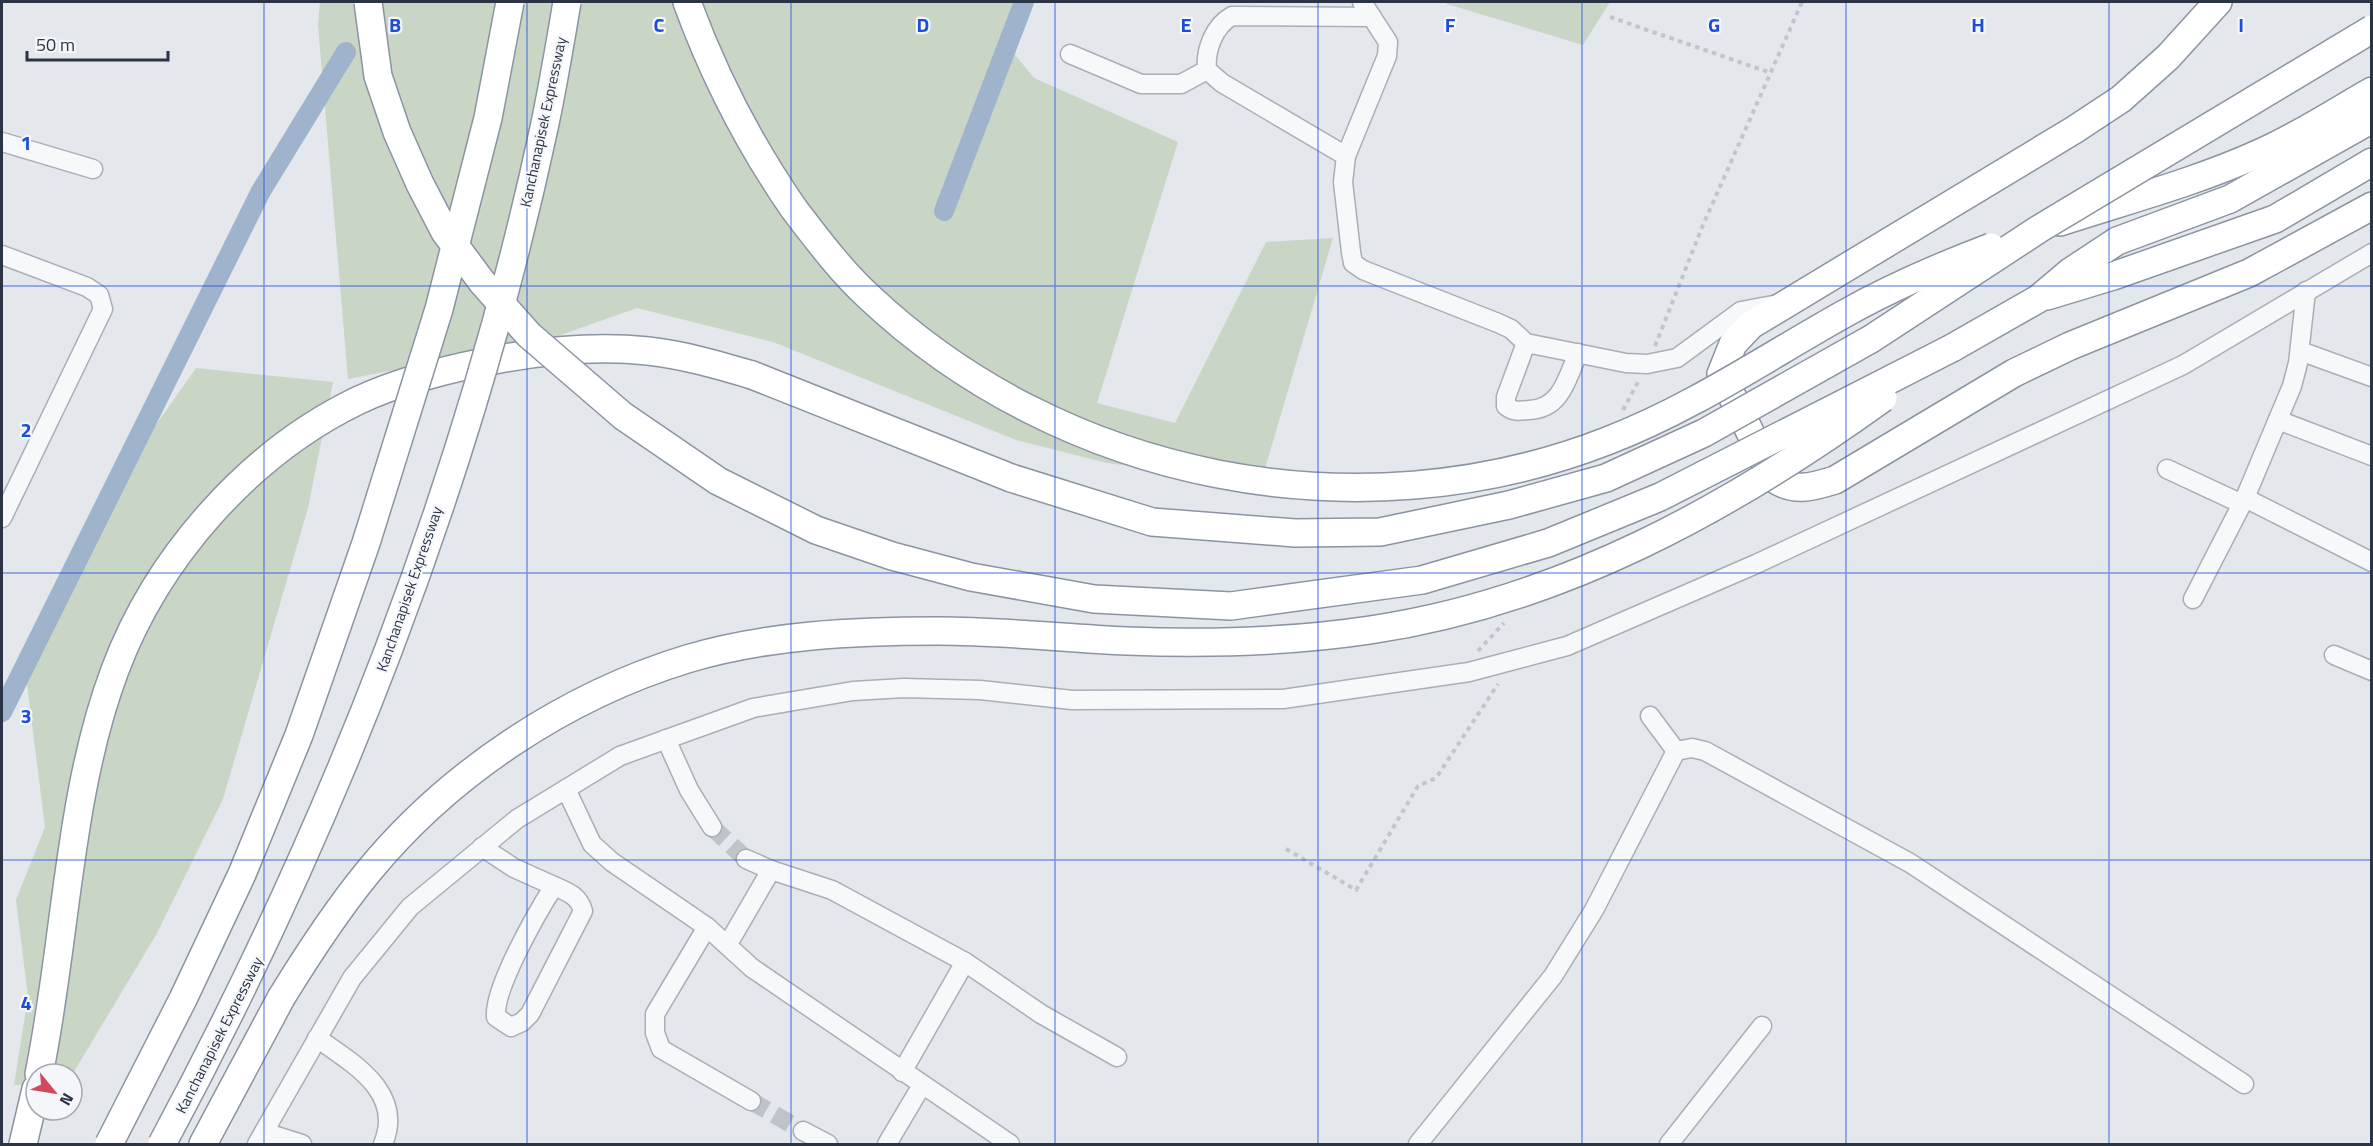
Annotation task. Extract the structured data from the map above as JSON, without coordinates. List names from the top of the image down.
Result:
{
  "streets": {
    "highway": ["Kanchanapisek Expressway"]
  },
  "scale_bar": "50 m",
  "north": "bottom right",
  "grid": {
    "columns": [
      "B",
      "C",
      "D",
      "E",
      "F",
      "G",
      "H",
      "I"
    ],
    "rows": [
      "1",
      "2",
      "3",
      "4"
    ]
  }
}
